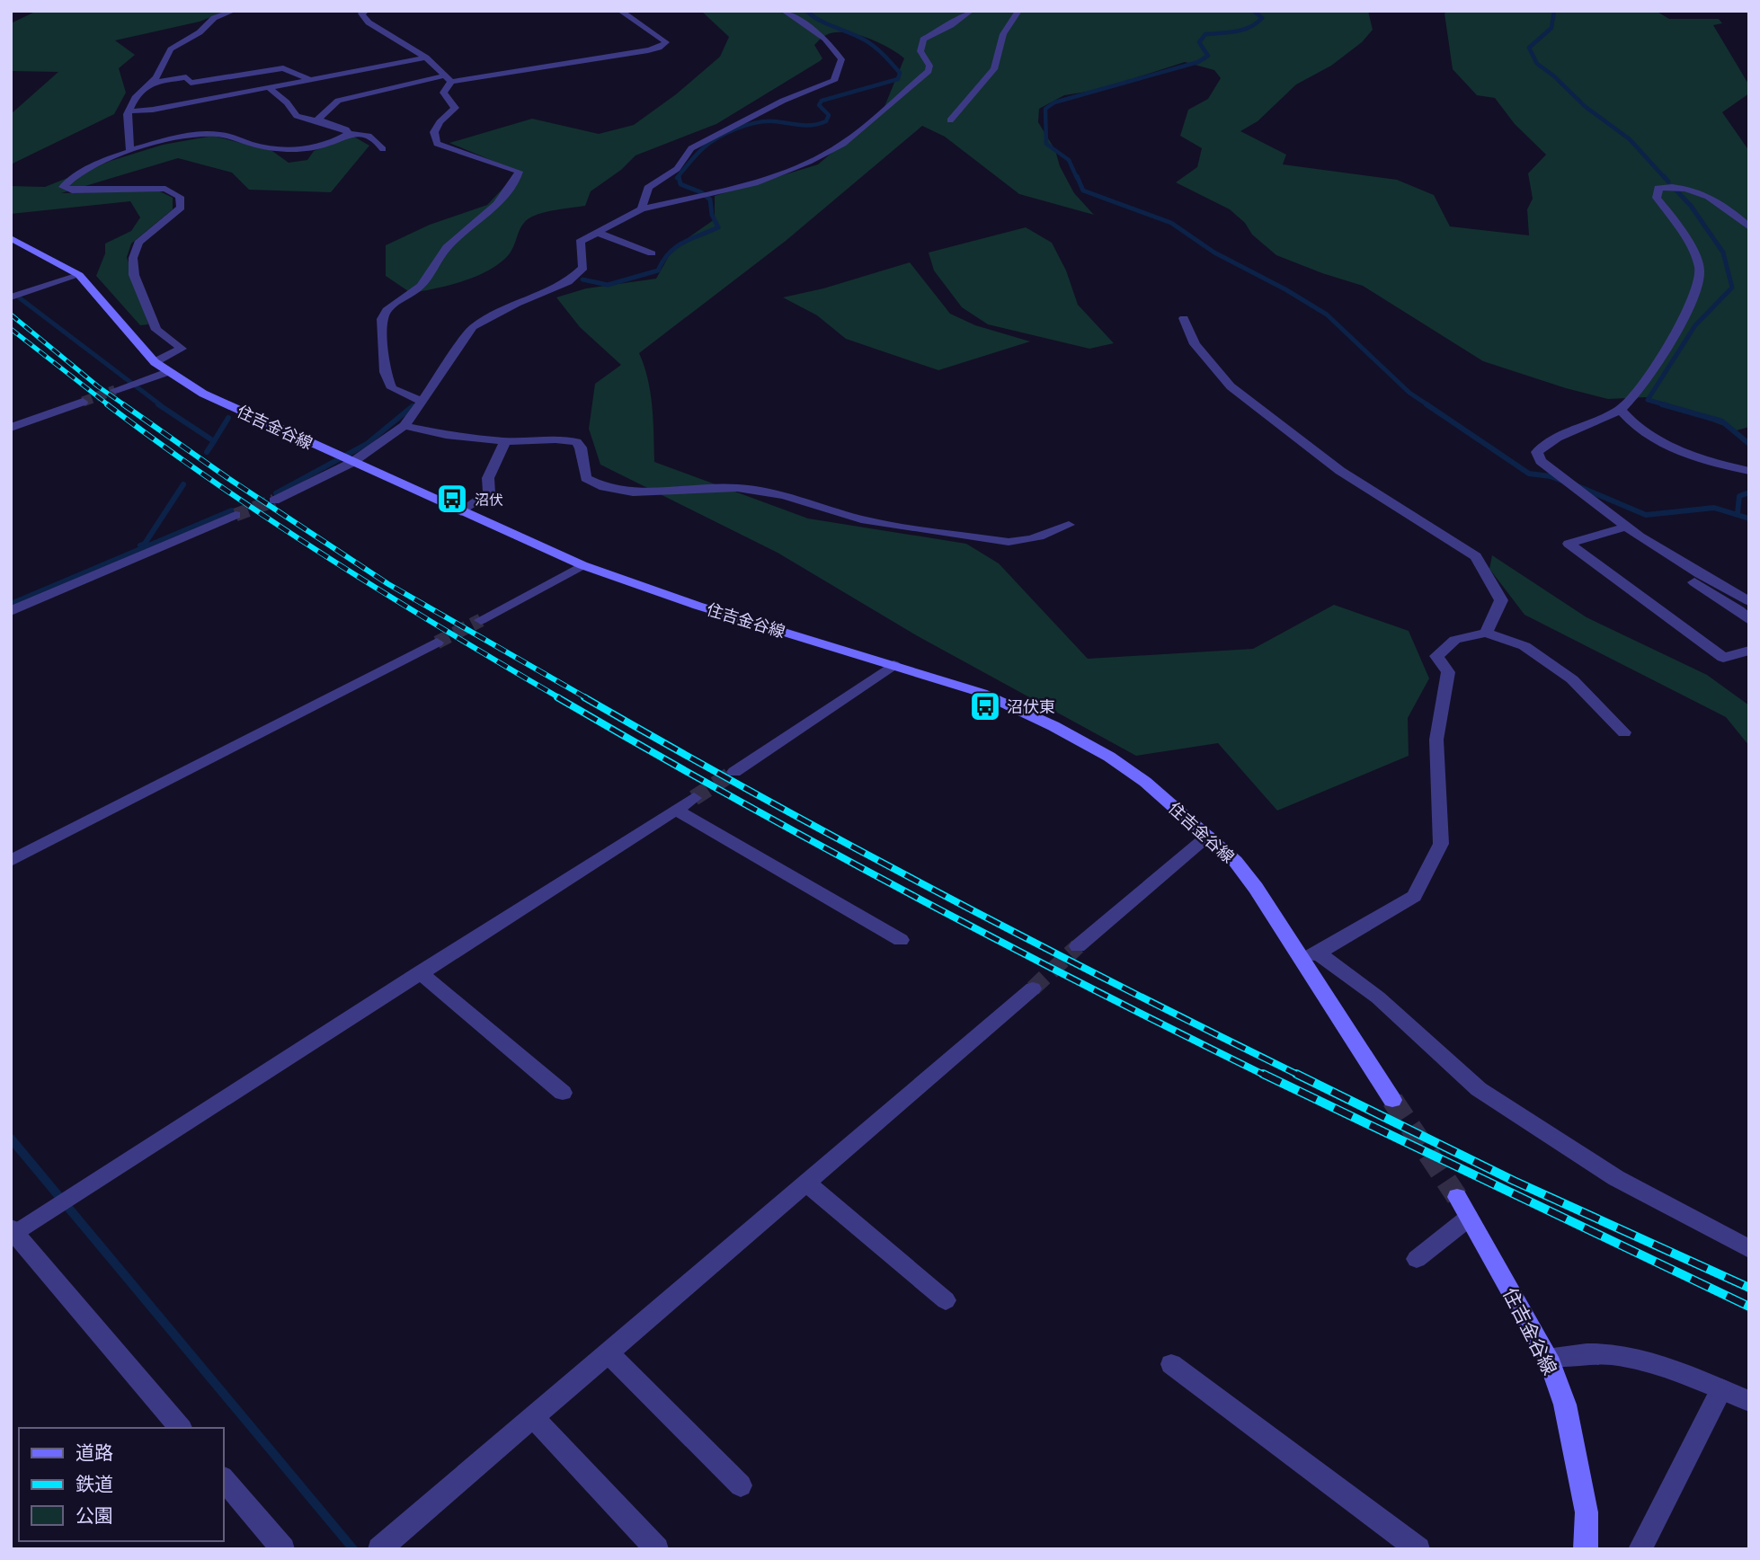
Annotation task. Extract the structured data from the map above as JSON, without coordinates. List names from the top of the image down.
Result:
{
  "streets": {
    "main road": ["住吉金谷線"]
  },
  "places": {
    "bus stop": ["沼伏", "沼伏東"]
  },
  "legend": ["道路", "鉄道", "公園"]
}
